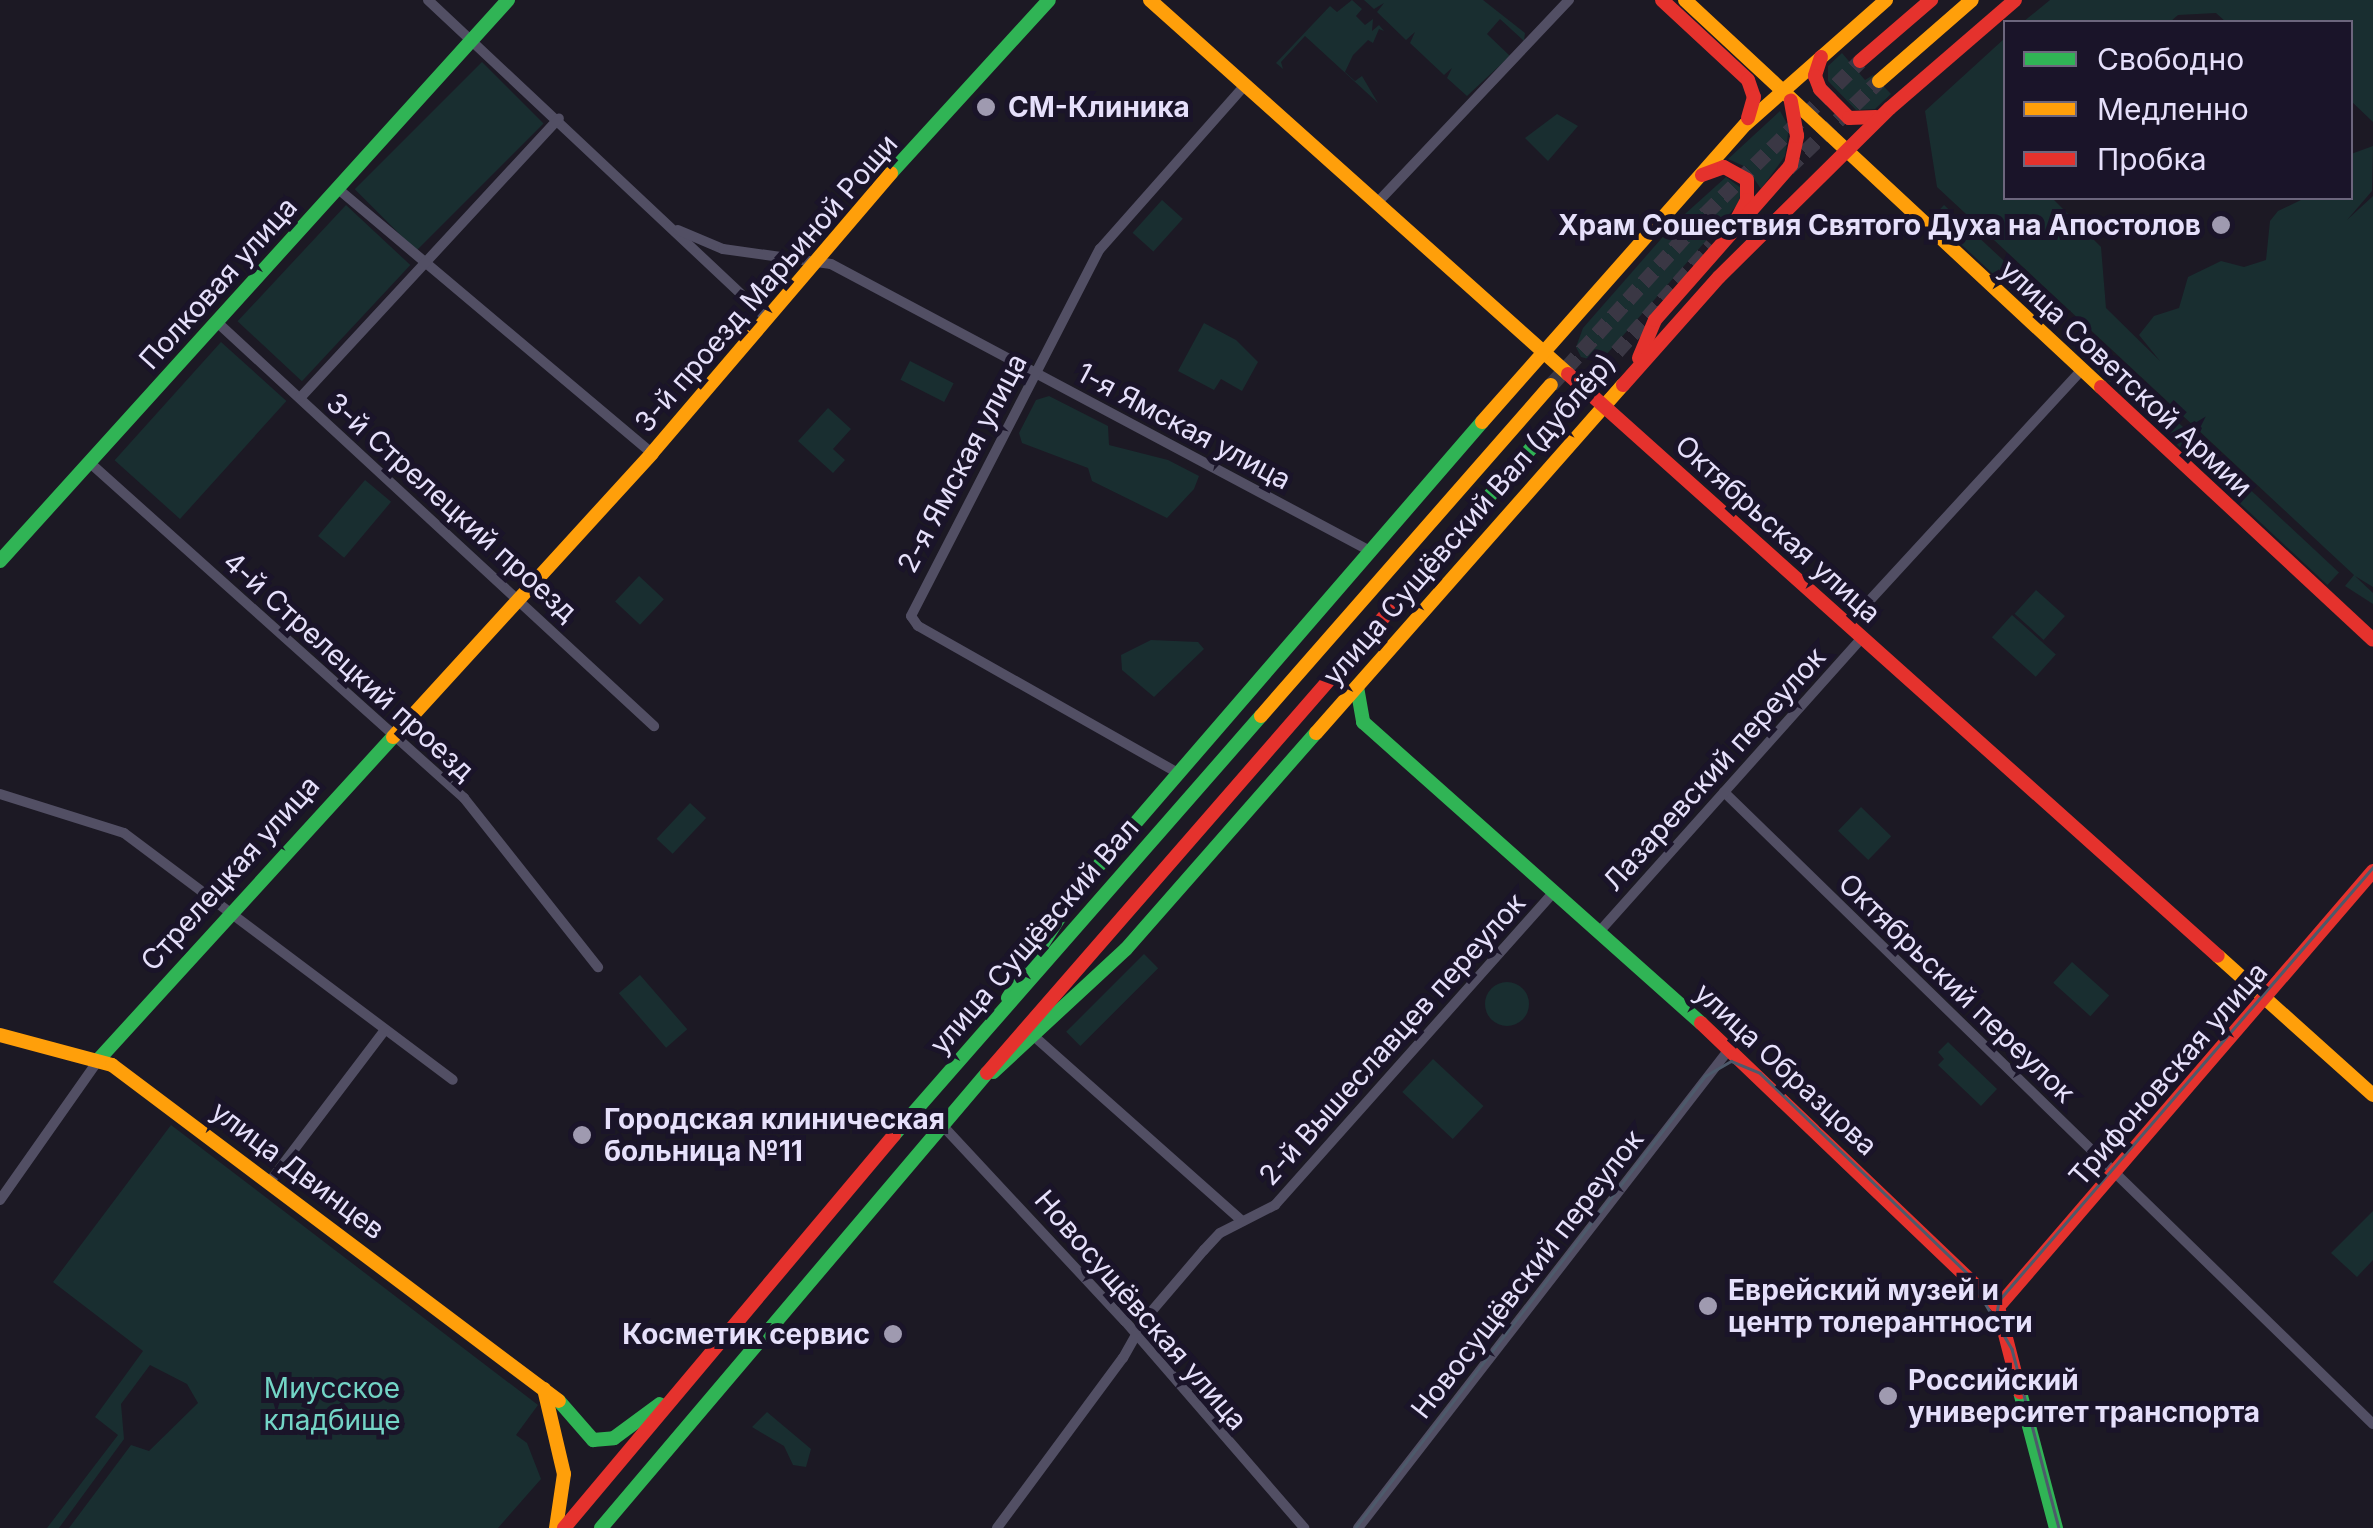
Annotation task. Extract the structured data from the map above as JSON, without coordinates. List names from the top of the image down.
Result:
{
  "streets": {
    "main road": [
      "Полковая улица",
      "3-й проезд Марьиной Рощи",
      "улица Советской Армии",
      "улица Сущёвский Вал (дублёр)",
      "Октябрьская улица",
      "Стрелецкая улица",
      "улица Сущёвский Вал",
      "улица Образцова",
      "Трифоновская улица",
      "улица Двинцев"
    ],
    "street": [
      "1-я Ямская улица",
      "2-я Ямская улица",
      "3-й Стрелецкий проезд",
      "4-й Стрелецкий проезд",
      "Лазаревский переулок",
      "Октябрьский переулок",
      "2-й Вышеславцев переулок",
      "Новосущёвский переулок",
      "Новосущёвская улица"
    ]
  },
  "crossings": [
    ["Полковая улица", "3-й Стрелецкий проезд"],
    ["Полковая улица", "4-й Стрелецкий проезд"],
    ["3-й проезд Марьиной Рощи", "1-я Ямская улица"],
    ["3-й проезд Марьиной Рощи", "3-й Стрелецкий проезд"],
    ["3-й проезд Марьиной Рощи", "Стрелецкая улица"],
    ["улица Советской Армии", "улица Сущёвский Вал (дублёр)"],
    ["улица Советской Армии", "Лазаревский переулок"],
    ["1-я Ямская улица", "2-я Ямская улица"],
    ["1-я Ямская улица", "улица Сущёвский Вал (дублёр)"],
    ["2-я Ямская улица", "улица Сущёвский Вал (дублёр)"],
    ["2-я Ямская улица", "Октябрьская улица"],
    ["3-й Стрелецкий проезд", "Стрелецкая улица"],
    ["улица Сущёвский Вал (дублёр)", "Октябрьская улица"],
    ["улица Сущёвский Вал (дублёр)", "улица Сущёвский Вал"],
    ["Октябрьская улица", "Лазаревский переулок"],
    ["Октябрьская улица", "Трифоновская улица"],
    ["4-й Стрелецкий проезд", "Стрелецкая улица"],
    ["Лазаревский переулок", "Октябрьский переулок"],
    ["Лазаревский переулок", "улица Образцова"],
    ["Стрелецкая улица", "улица Двинцев"],
    ["улица Сущёвский Вал", "улица Двинцев"],
    ["улица Сущёвский Вал", "Новосущёвская улица"],
    ["Октябрьский переулок", "Трифоновская улица"],
    ["2-й Вышеславцев переулок", "улица Образцова"],
    ["2-й Вышеславцев переулок", "Новосущёвская улица"],
    ["улица Образцова", "Трифоновская улица"],
    ["улица Образцова", "Новосущёвский переулок"]
  ],
  "parks": ["Миусское кладбище"],
  "places": [
    "СМ-Клиника",
    "Храм Сошествия Святого Духа на Апостолов",
    "Городская клиническая больница №11",
    "Еврейский музей и центр толерантности",
    "Косметик сервис",
    "Российский университет транспорта"
  ],
  "legend": ["Свободно", "Медленно", "Пробка"]
}
